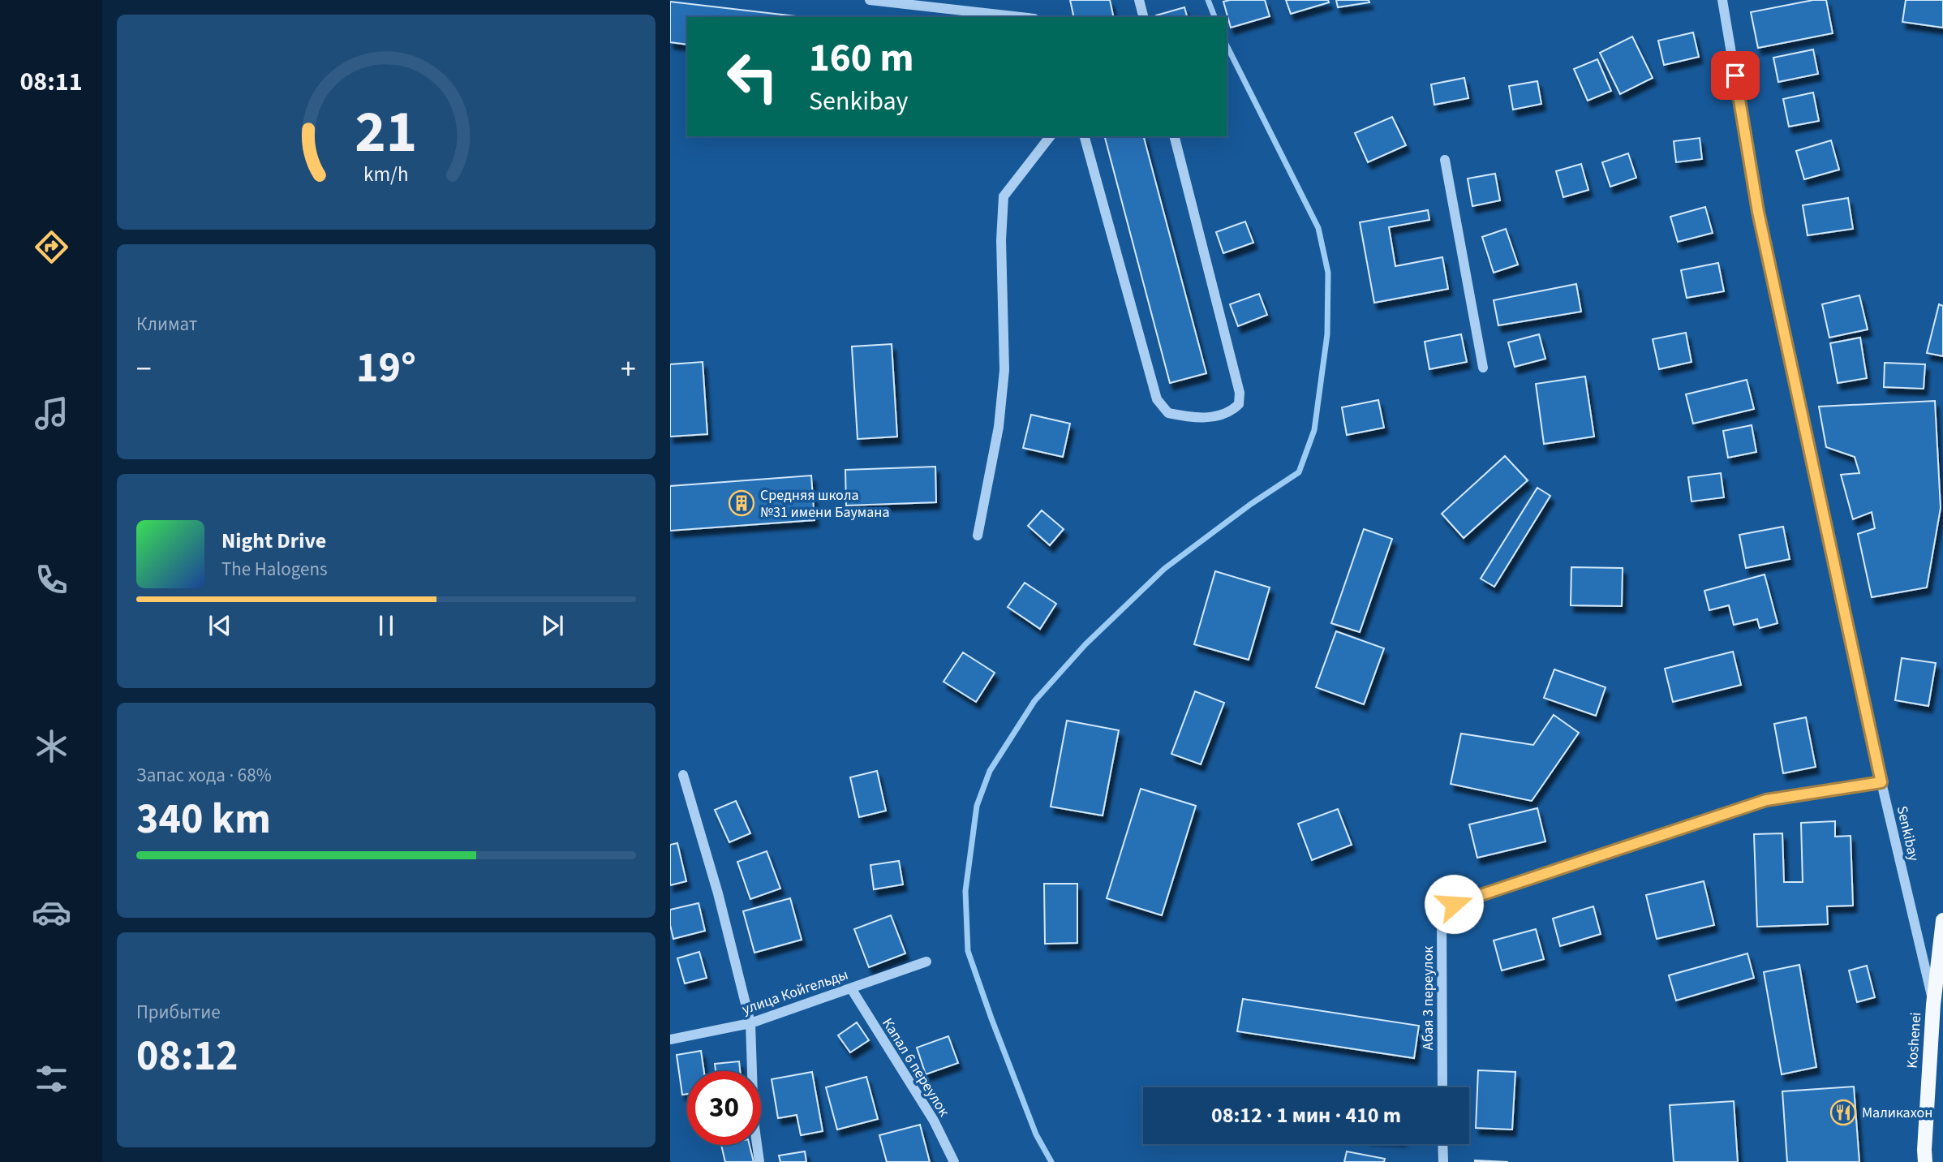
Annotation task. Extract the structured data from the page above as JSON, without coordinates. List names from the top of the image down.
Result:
{
  "streets": {
    "main road": ["Koshenei"],
    "street": [
      "Senkibay",
      "улица Койгельды",
      "Абая 3 переулок",
      "Капал 6 переулок"
    ]
  },
  "crossings": [
    ["Senkibay", "Абая 3 переулок"],
    ["Senkibay", "Koshenei"],
    ["улица Койгельды", "Капал 6 переулок"]
  ],
  "places": {
    "building": ["Средняя школа №31 имени Баумана"],
    "restaurant": ["Маликахон"]
  },
  "page": {
    "tabs": "08:11",
    "turn": ["160 m", "Senkibay"],
    "tile": [
      "Климат",
      ["Запас хода · 68%", "340 km"],
      ["Прибытие", "08:12"]
    ],
    "heat": ["−", "19°", "+"],
    "song": ["Night Drive", "The Halogens"],
    "limit": "30",
    "trip": "08:12 · 1 мин · 410 m",
    "gauge": ["21", "km/h"]
  }
}
